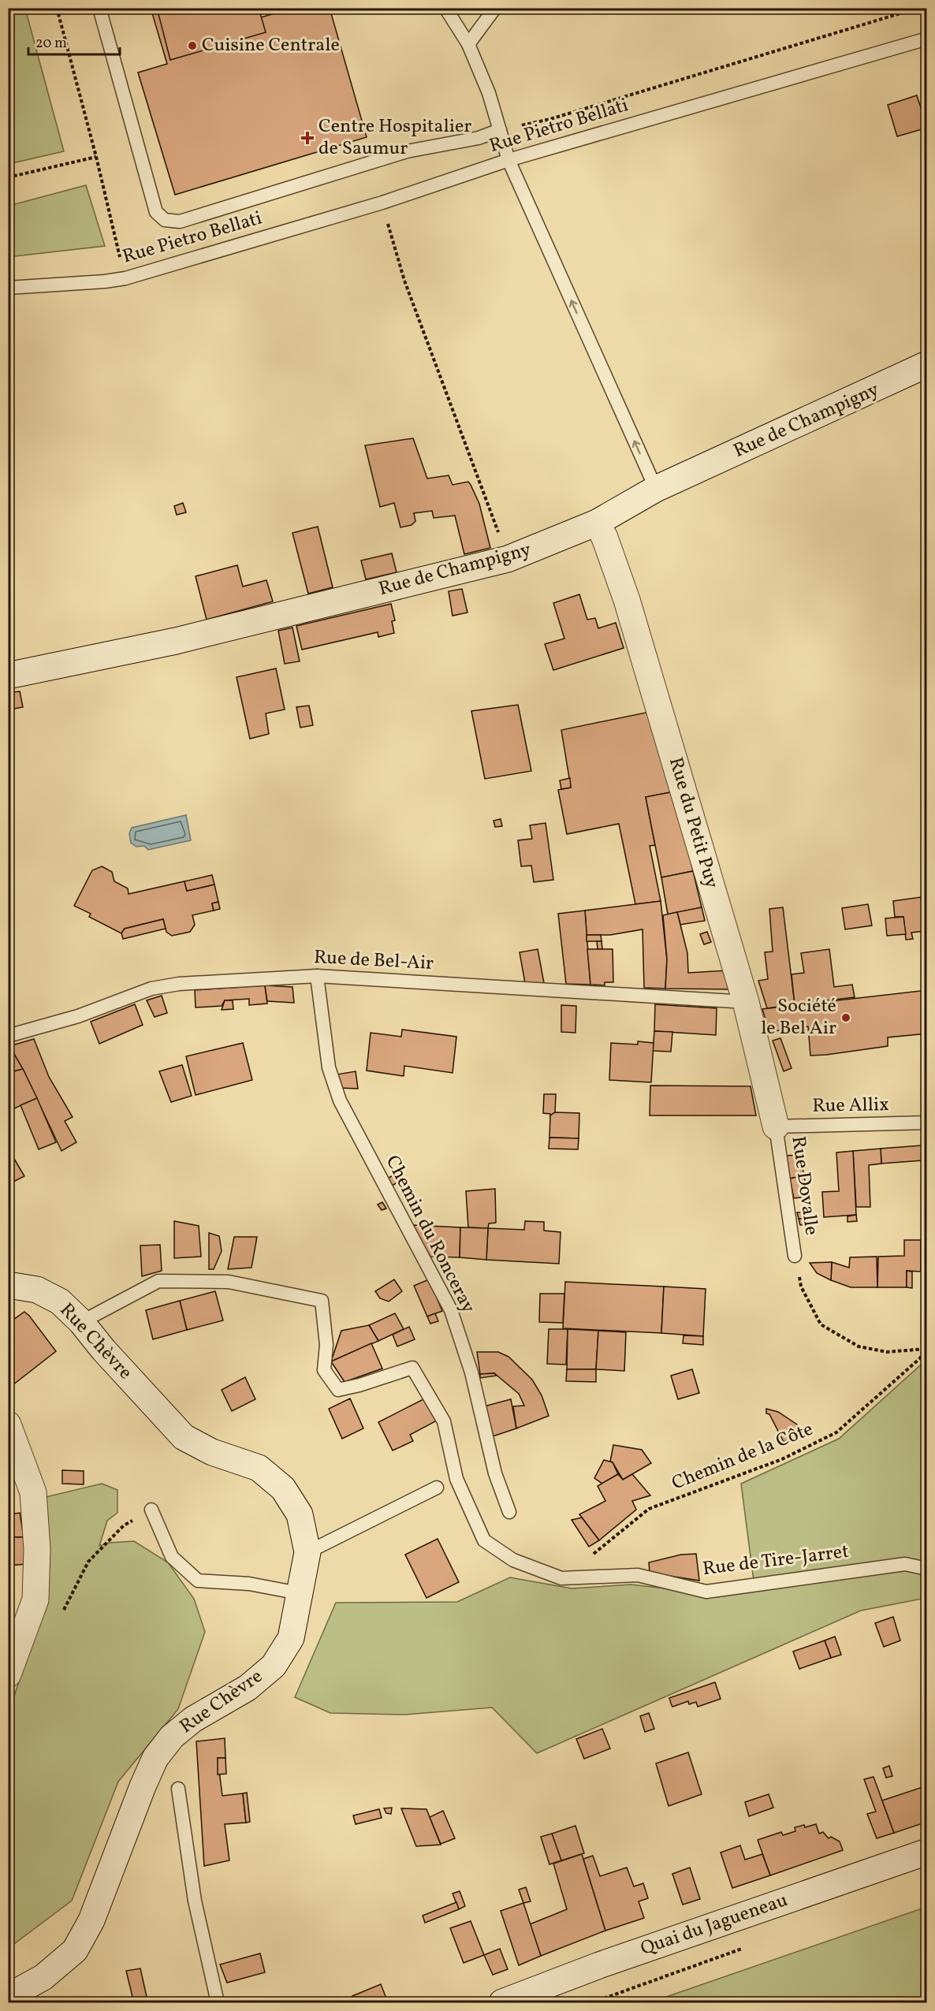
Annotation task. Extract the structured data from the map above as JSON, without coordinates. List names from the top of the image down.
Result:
{
  "streets": {
    "street": [
      "Rue de Champigny",
      "Rue du Petit Puy",
      "Rue Chèvre",
      "Quai du Jagueneau"
    ],
    "lane": [
      "Rue Pietro Bellati",
      "Rue de Bel-Air",
      "Rue Allix",
      "Rue Dovalle",
      "Chemin du Ronceray",
      "Rue de Tire-Jarret"
    ],
    "path": ["Chemin de la Côte"]
  },
  "crossings": [
    ["Rue de Champigny", "Rue du Petit Puy"],
    ["Rue du Petit Puy", "Rue de Bel-Air"],
    ["Rue du Petit Puy", "Rue Allix"],
    ["Rue du Petit Puy", "Rue Dovalle"],
    ["Rue de Bel-Air", "Chemin du Ronceray"],
    ["Rue Allix", "Rue Dovalle"],
    ["Rue Chèvre", "Rue de Tire-Jarret"],
    ["Chemin de la Côte", "Rue de Tire-Jarret"]
  ],
  "places": {
    "other": ["Cuisine Centrale", "Société le Bel Air"],
    "health": ["Centre Hospitalier de Saumur"]
  },
  "scale_bar": "20 m"
}
